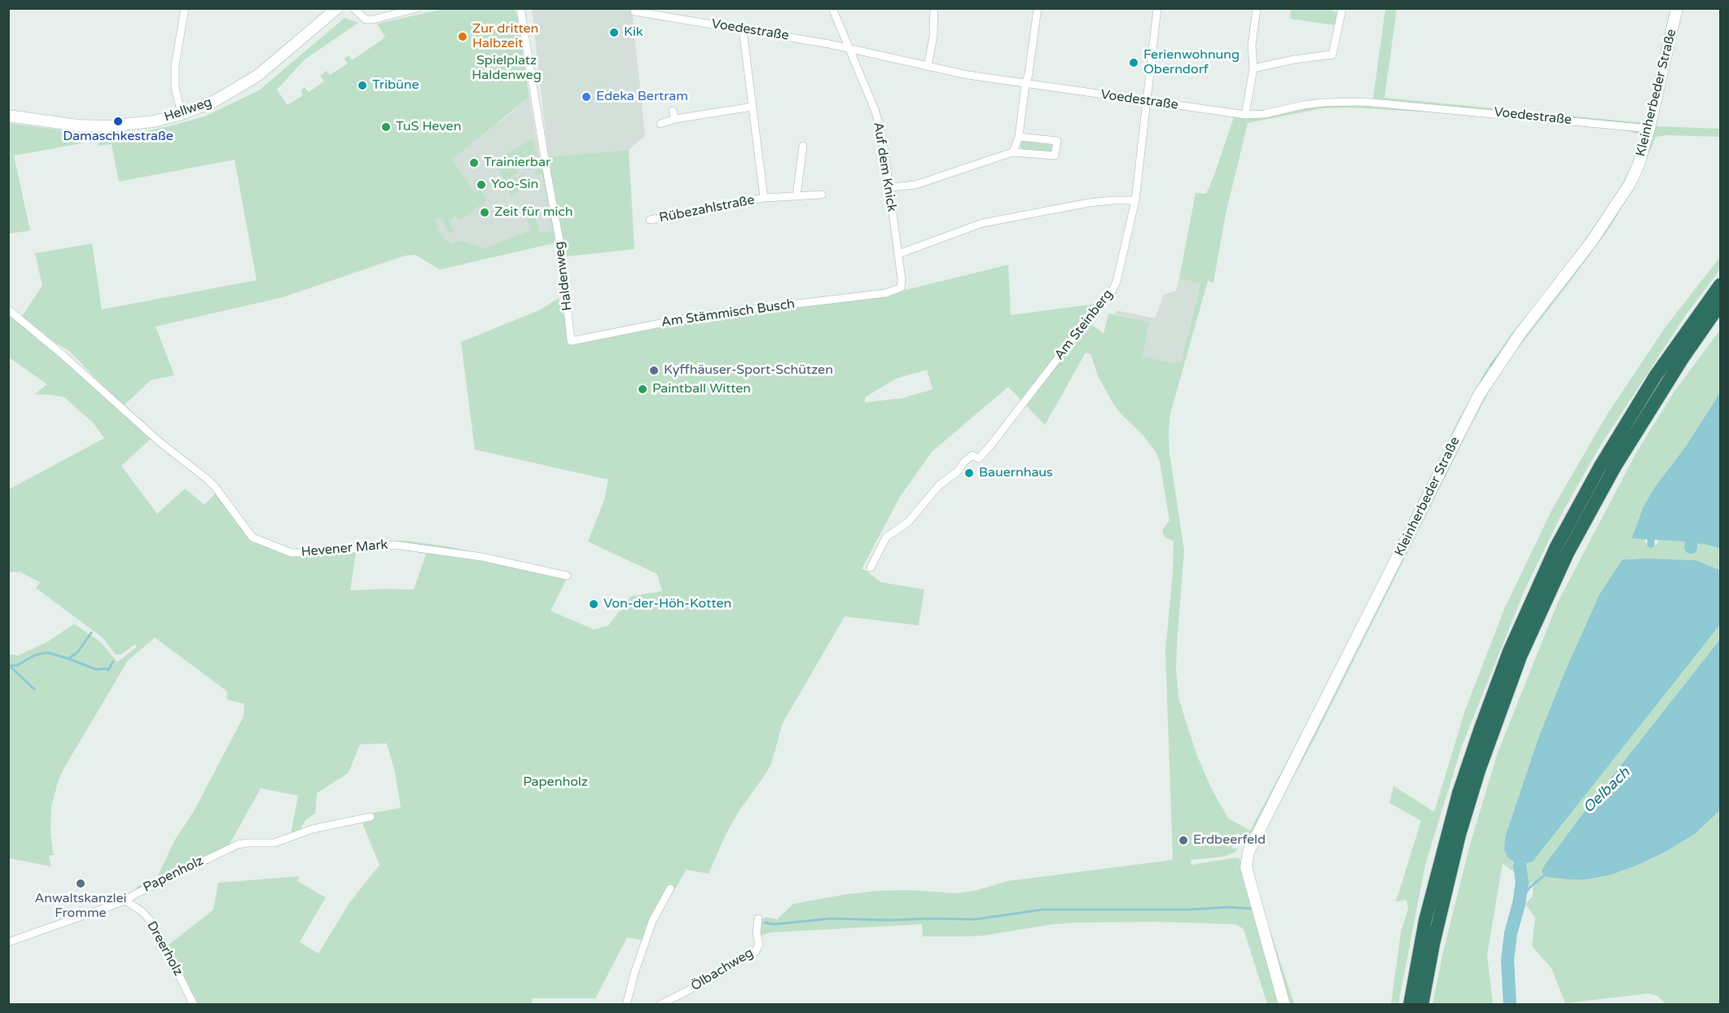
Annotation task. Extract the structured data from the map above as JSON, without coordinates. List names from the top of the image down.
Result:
{
  "streets": {
    "street": [
      "Voedestraße",
      "Kleinherbeder Straße",
      "Hellweg",
      "Auf dem Knick",
      "Rübezahlstraße",
      "Haldenweg",
      "Am Stämmisch Busch",
      "Am Steinberg",
      "Hevener Mark",
      "Papenholz",
      "Dreerholz",
      "Ölbachweg"
    ]
  },
  "crossings": [
    ["Voedestraße", "Kleinherbeder Straße"],
    ["Voedestraße", "Auf dem Knick"],
    ["Voedestraße", "Rübezahlstraße"],
    ["Voedestraße", "Am Steinberg"],
    ["Auf dem Knick", "Am Stämmisch Busch"],
    ["Haldenweg", "Am Stämmisch Busch"],
    ["Papenholz", "Dreerholz"]
  ],
  "water": ["Oelbach"],
  "parks": ["Spielplatz Haldenweg", "Papenholz"],
  "places": [
    "Kik",
    "Zur dritten Halbzeit",
    "Ferienwohnung Oberndorf",
    "Tribüne",
    "Edeka Bertram",
    "Damaschkestraße",
    "TuS Heven",
    "Trainierbar",
    "Yoo-Sin",
    "Zeit für mich",
    "Kyffhäuser-Sport-Schützen",
    "Paintball Witten",
    "Bauernhaus",
    "Von-der-Höh-Kotten",
    "Erdbeerfeld",
    "Anwaltskanzlei Fromme"
  ]
}
